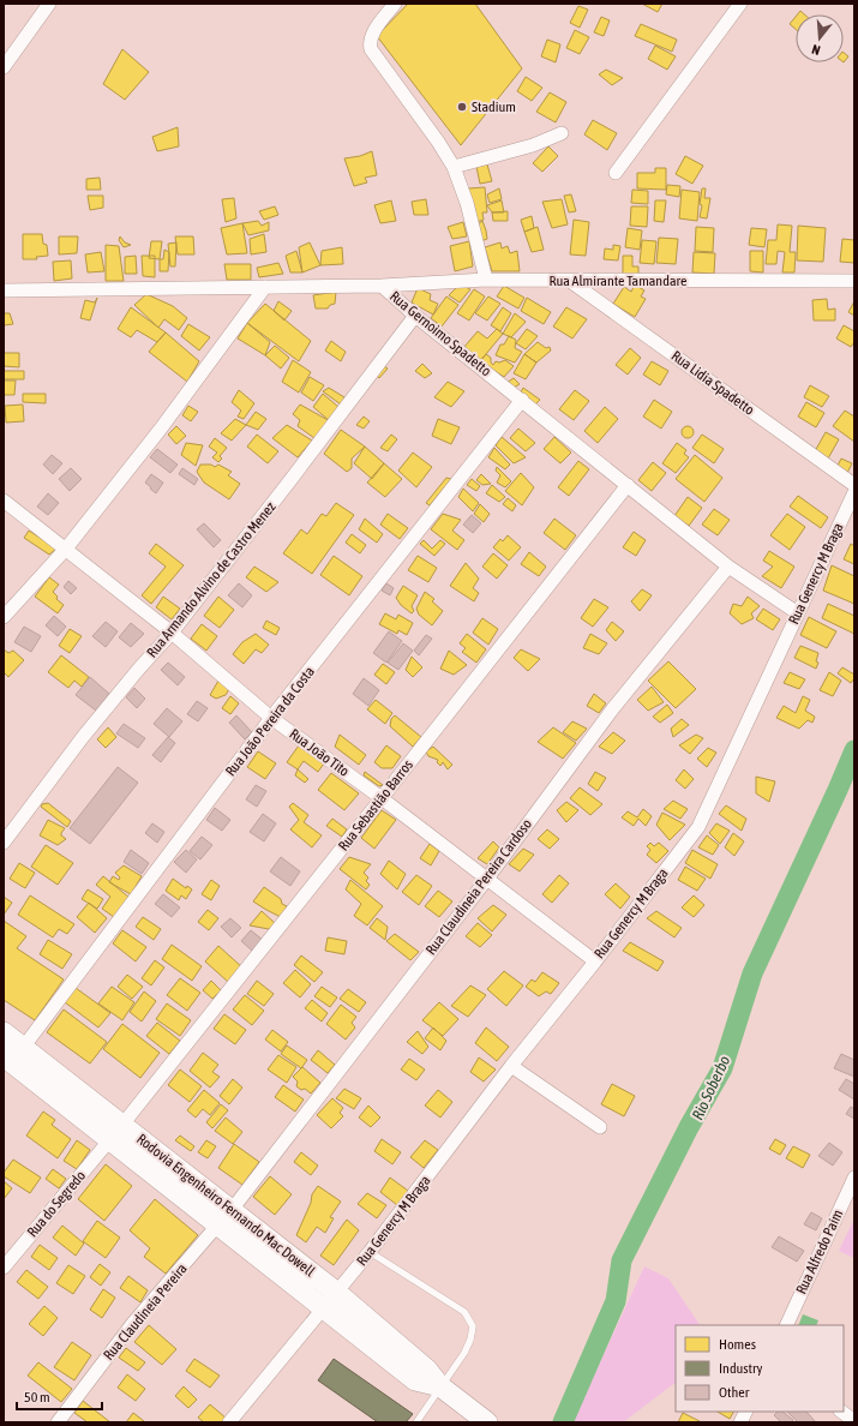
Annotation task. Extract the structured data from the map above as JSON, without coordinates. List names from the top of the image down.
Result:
{
  "streets": {
    "main road": ["Rodovia Engenheiro Fernando Mac Dowell"],
    "street": [
      "Rua Almirante Tamandare",
      "Rua Gernoimo Spadetto",
      "Rua Lidia Spadetto",
      "Rua Genercy M Braga",
      "Rua Armando Alvino de Castro Menez",
      "Rua João Pereira da Costa",
      "Rua João Tito",
      "Rua Sebastião Barros",
      "Rua Claudineia Pereira Cardoso",
      "Rua do Segredo",
      "Rua Alfredo Paim",
      "Rua Claudineia Pereira"
    ]
  },
  "crossings": [
    ["Rua Almirante Tamandare", "Rua Gernoimo Spadetto"],
    ["Rua Almirante Tamandare", "Rua Lidia Spadetto"],
    ["Rua Gernoimo Spadetto", "Rua Genercy M Braga"],
    ["Rua Gernoimo Spadetto", "Rua Armando Alvino de Castro Menez"],
    ["Rua Gernoimo Spadetto", "Rua João Pereira da Costa"],
    ["Rua Gernoimo Spadetto", "Rua Sebastião Barros"],
    ["Rua Gernoimo Spadetto", "Rua Claudineia Pereira Cardoso"],
    ["Rua Genercy M Braga", "Rua João Tito"],
    ["Rua Genercy M Braga", "Rodovia Engenheiro Fernando Mac Dowell"],
    ["Rua Armando Alvino de Castro Menez", "Rua João Tito"],
    ["Rua João Pereira da Costa", "Rua João Tito"],
    ["Rua João Pereira da Costa", "Rodovia Engenheiro Fernando Mac Dowell"],
    ["Rua João Tito", "Rua Sebastião Barros"],
    ["Rua João Tito", "Rua Claudineia Pereira Cardoso"],
    ["Rua Sebastião Barros", "Rua do Segredo"],
    ["Rua Sebastião Barros", "Rodovia Engenheiro Fernando Mac Dowell"],
    ["Rua Claudineia Pereira Cardoso", "Rodovia Engenheiro Fernando Mac Dowell"],
    ["Rua Claudineia Pereira Cardoso", "Rua Claudineia Pereira"],
    ["Rua do Segredo", "Rodovia Engenheiro Fernando Mac Dowell"],
    ["Rodovia Engenheiro Fernando Mac Dowell", "Rua Claudineia Pereira"]
  ],
  "water": ["Rio Soberbo"],
  "places": ["Stadium"],
  "legend": ["Homes", "Industry", "Other"],
  "scale_bar": "50 m",
  "north": "bottom"
}
